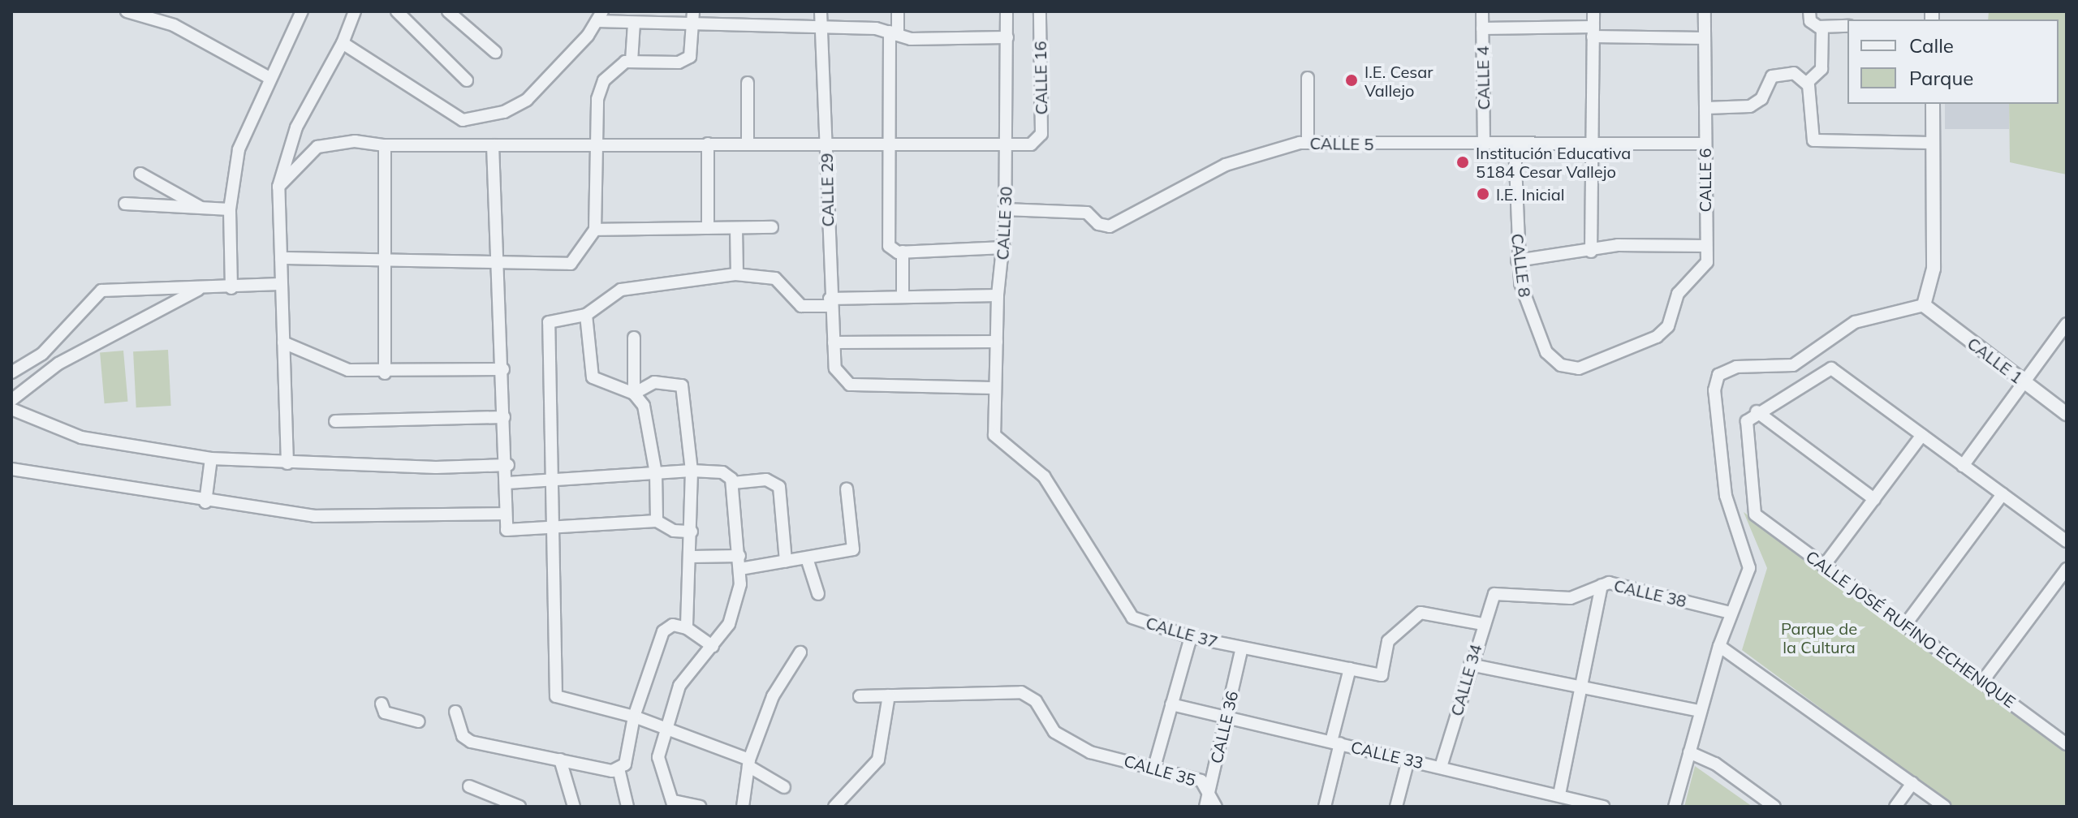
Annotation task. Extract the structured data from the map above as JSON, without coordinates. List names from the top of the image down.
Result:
{
  "streets": {
    "street": [
      "CALLE 16",
      "CALLE 4",
      "CALLE 5",
      "CALLE 6",
      "CALLE 29",
      "CALLE 30",
      "CALLE 8",
      "CALLE 1",
      "CALLE 38",
      "CALLE JOSÉ RUFINO ECHENIQUE",
      "CALLE 37",
      "CALLE 34",
      "CALLE 36",
      "CALLE 33",
      "CALLE 35"
    ]
  },
  "crossings": [
    ["CALLE 16", "CALLE 30"],
    ["CALLE 4", "CALLE 5"],
    ["CALLE 5", "CALLE 6"],
    ["CALLE 5", "CALLE 30"],
    ["CALLE 5", "CALLE 8"],
    ["CALLE 6", "CALLE 8"],
    ["CALLE 29", "CALLE 30"],
    ["CALLE 30", "CALLE 37"],
    ["CALLE 38", "CALLE 34"],
    ["CALLE 37", "CALLE 34"],
    ["CALLE 37", "CALLE 36"],
    ["CALLE 34", "CALLE 33"],
    ["CALLE 36", "CALLE 33"],
    ["CALLE 36", "CALLE 35"]
  ],
  "parks": ["Parque de la Cultura"],
  "places": ["I.E. Cesar Vallejo", "Institución Educativa 5184 Cesar Vallejo", "I.E. Inicial"],
  "legend": ["Calle", "Parque"]
}
